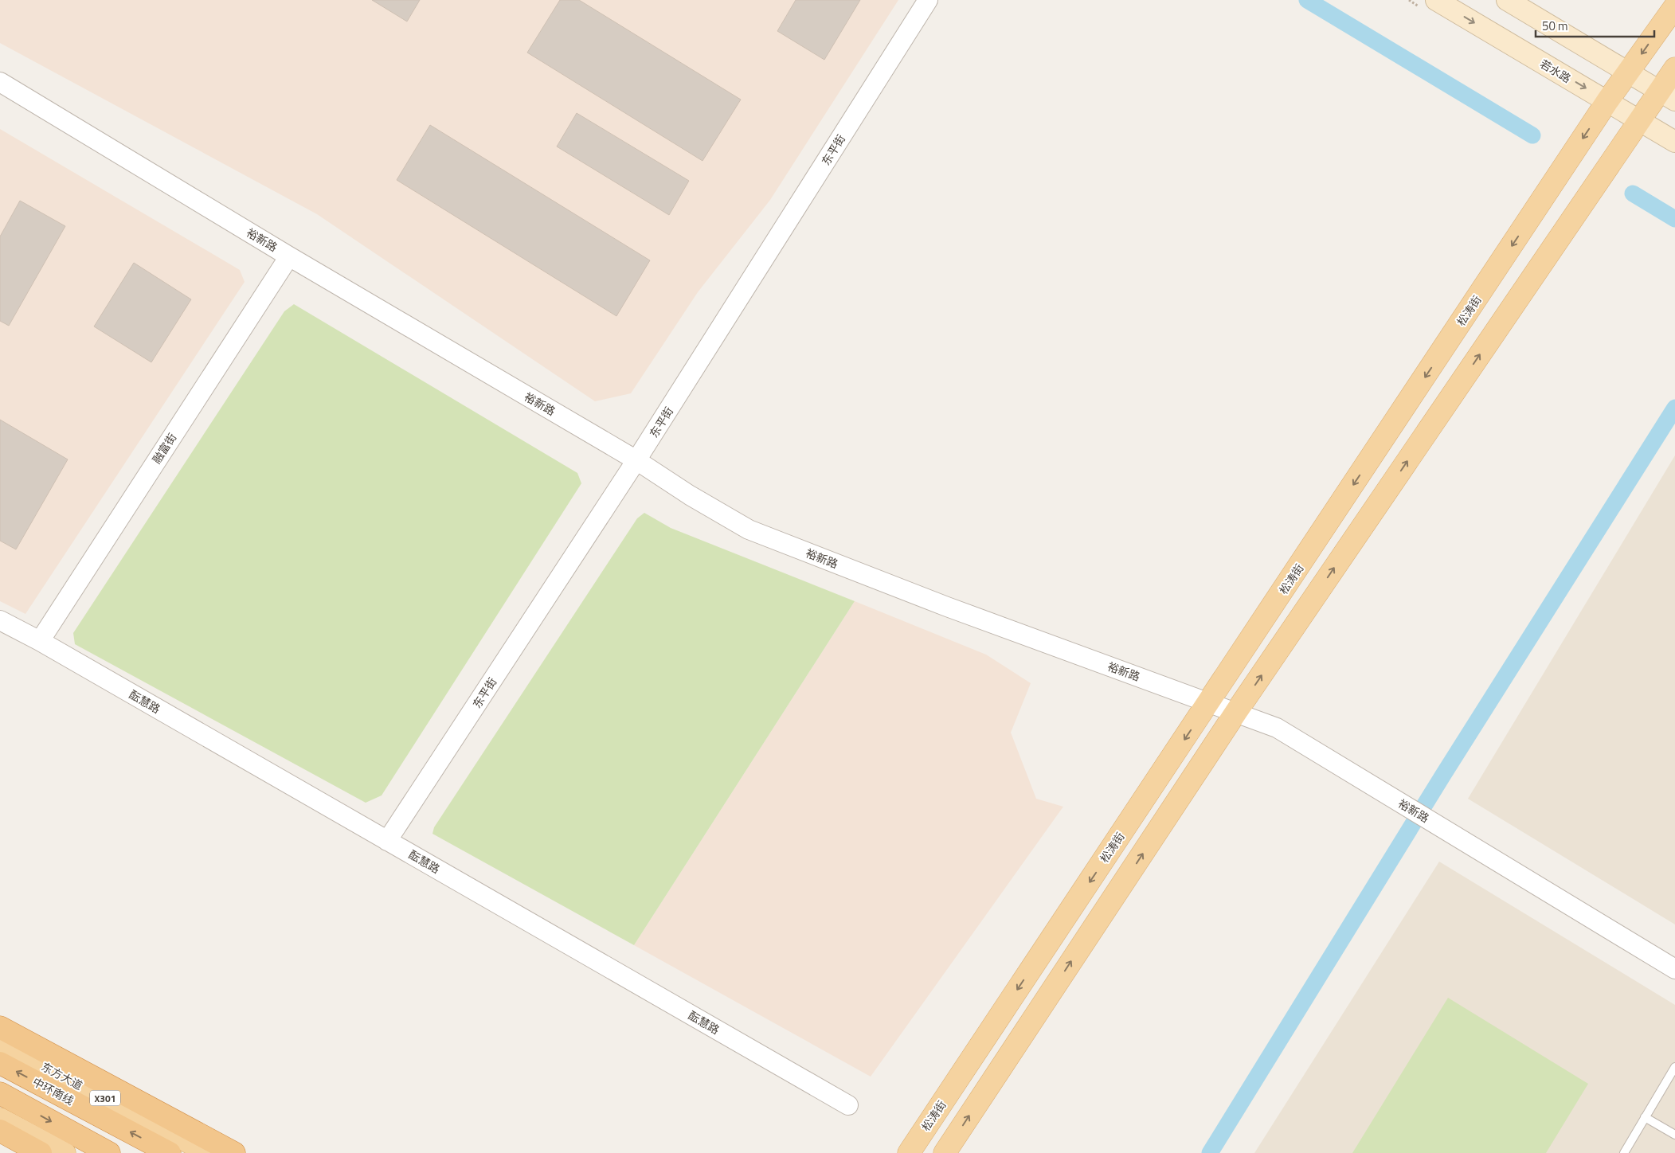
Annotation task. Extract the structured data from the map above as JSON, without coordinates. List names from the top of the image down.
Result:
{
  "streets": {
    "highway": ["中环南线"],
    "main road": [
      "若水路",
      "松涛街",
      "东方大道",
      "X301"
    ],
    "street": [
      "东平街",
      "裕新路",
      "融富街",
      "酝慧路"
    ]
  },
  "crossings": [
    ["若水路", "松涛街"],
    ["东平街", "裕新路"],
    ["东平街", "酝慧路"],
    ["裕新路", "松涛街"],
    ["裕新路", "融富街"],
    ["融富街", "酝慧路"]
  ],
  "scale_bar": "50 m"
}
